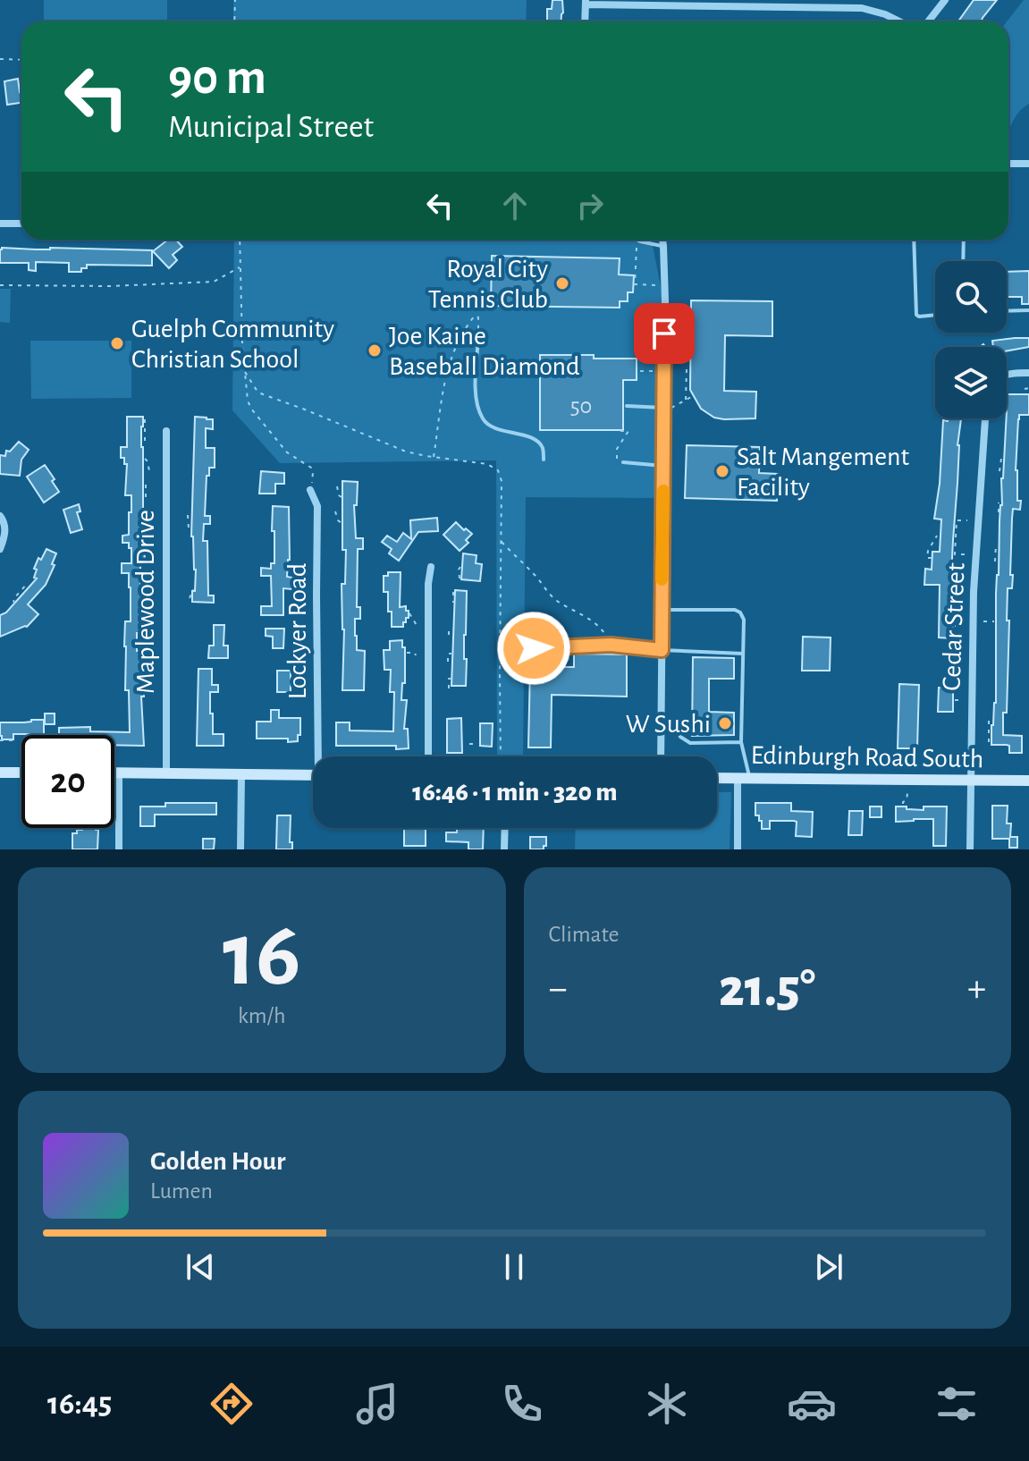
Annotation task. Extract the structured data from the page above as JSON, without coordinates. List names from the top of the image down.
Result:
{
  "streets": {
    "main road": ["Edinburgh Road South"],
    "street": ["Maplewood Drive", "Cedar Street", "Lockyer Road"]
  },
  "crossings": [
    ["Cedar Street", "Edinburgh Road South"]
  ],
  "places": [
    "Royal City Tennis Club",
    "Guelph Community Christian School",
    "Joe Kaine Baseball Diamond",
    "Salt Mangement Facility",
    "W Sushi"
  ],
  "house_numbers": ["50"],
  "page": {
    "turn": ["90 m", "Municipal Street"],
    "limit": "20",
    "trip": "16:46 · 1 min · 320 m",
    "tile": [
      ["16", "km/h"],
      "Climate"
    ],
    "heat": ["−", "21.5°", "+"],
    "song": ["Golden Hour", "Lumen"],
    "tabs": "16:45"
  }
}
